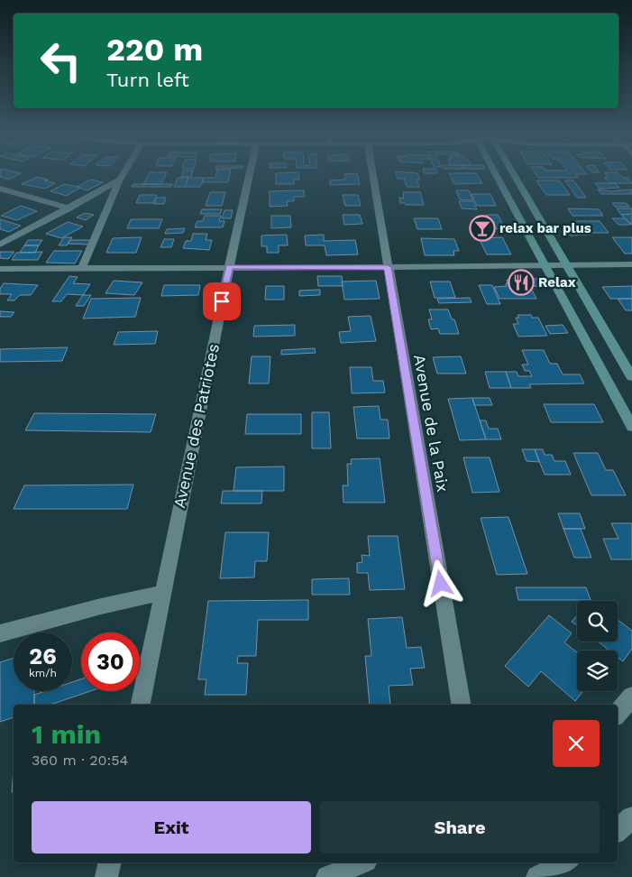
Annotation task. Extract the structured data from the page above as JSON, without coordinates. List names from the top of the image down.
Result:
{
  "streets": {
    "street": ["Avenue de la Paix", "Avenue des Patriotes"]
  },
  "places": {
    "bar": ["relax bar plus"],
    "restaurant": ["Relax"]
  },
  "page": {
    "turn": ["220 m", "Turn left"],
    "speed": "26 km/h",
    "limit": "30",
    "heading": ["1 min", "360 m · 20:54"],
    "buttons": ["Exit", "Share"]
  }
}
